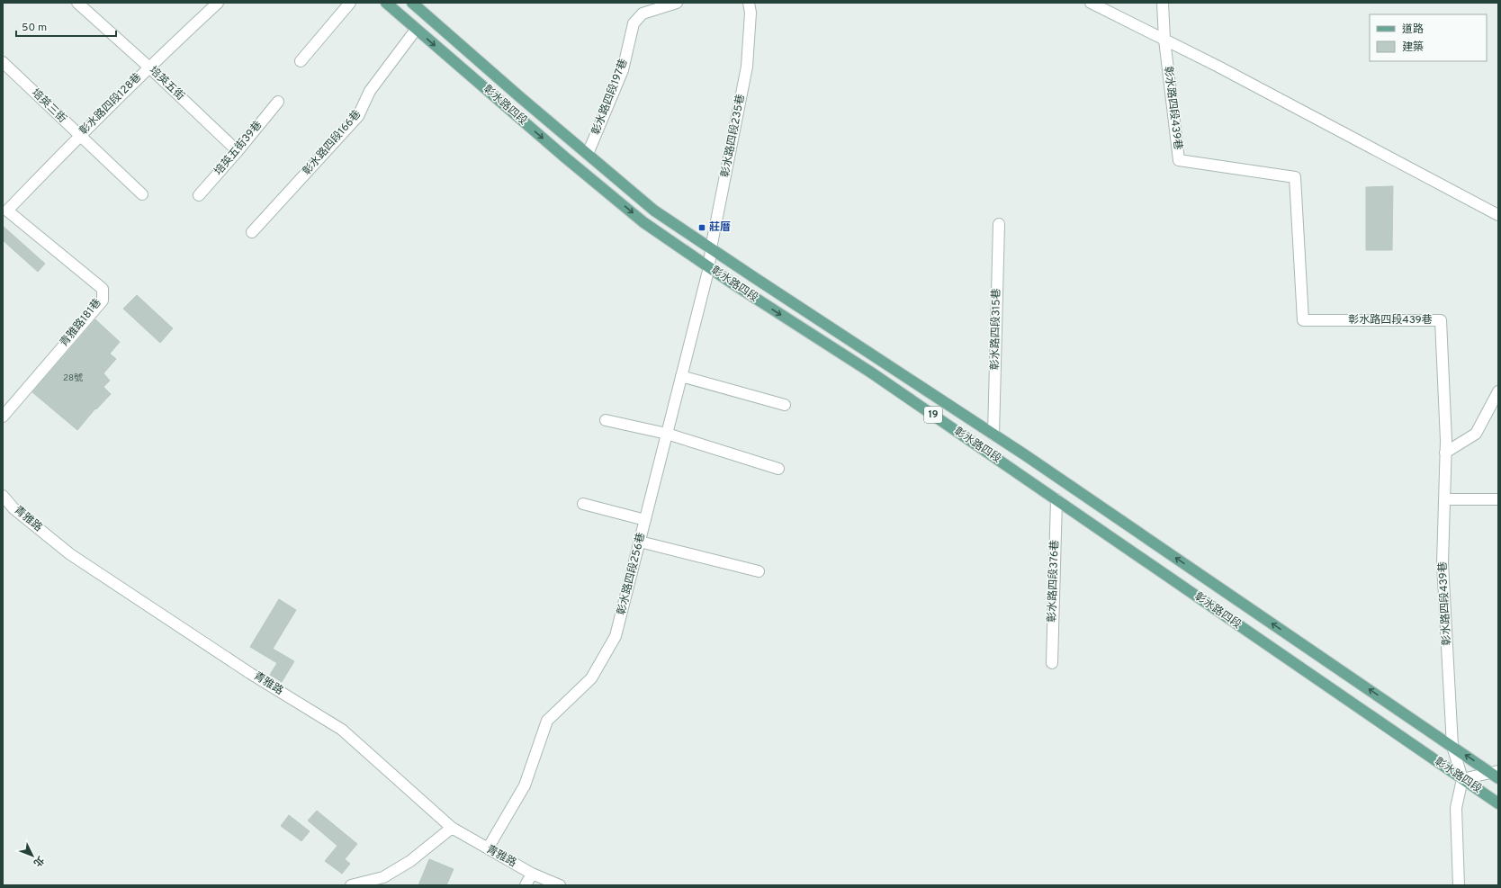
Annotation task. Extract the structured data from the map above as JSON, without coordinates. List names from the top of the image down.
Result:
{
  "streets": {
    "main road": ["彰水路四段", "19"],
    "street": [
      "培英五街",
      "彰水路四段197巷",
      "彰水路四段128巷",
      "培英三街",
      "彰水路四段439巷",
      "彰水路四段235巷",
      "彰水路四段166巷",
      "培英五街39巷",
      "青雅路181巷",
      "彰水路四段315巷",
      "青雅路",
      "彰水路四段256巷",
      "彰水路四段376巷"
    ]
  },
  "crossings": [
    ["培英五街", "彰水路四段128巷"],
    ["培英五街", "培英五街39巷"],
    ["彰水路四段197巷", "彰水路四段"],
    ["彰水路四段128巷", "培英三街"],
    ["彰水路四段128巷", "青雅路181巷"],
    ["彰水路四段", "彰水路四段439巷"],
    ["彰水路四段", "彰水路四段235巷"],
    ["彰水路四段", "彰水路四段166巷"],
    ["彰水路四段", "彰水路四段315巷"],
    ["彰水路四段", "彰水路四段256巷"],
    ["彰水路四段", "彰水路四段376巷"],
    ["彰水路四段235巷", "彰水路四段256巷"],
    ["青雅路", "彰水路四段256巷"]
  ],
  "places": {
    "transit": ["莊厝"]
  },
  "house_numbers": ["28號"],
  "legend": ["道路", "建築"],
  "scale_bar": "50 m",
  "north": "bottom right"
}
